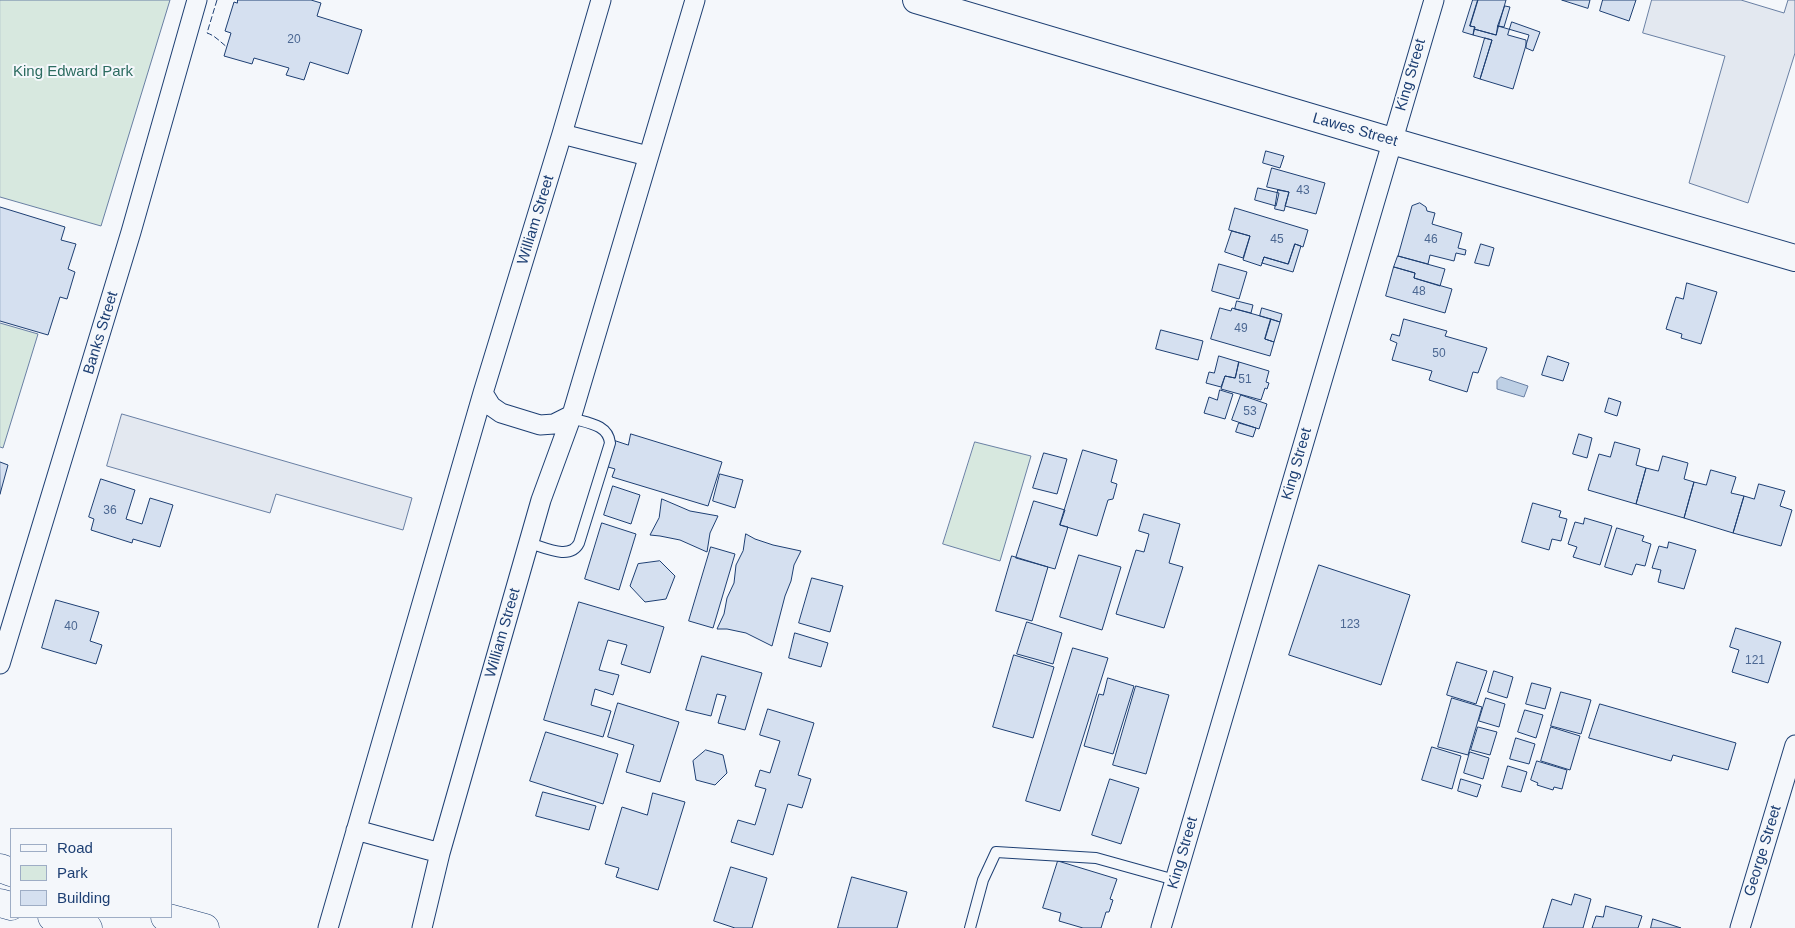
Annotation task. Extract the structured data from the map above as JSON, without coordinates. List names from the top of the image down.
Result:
{
  "streets": {
    "main road": ["Lawes Street"],
    "street": [
      "King Street",
      "William Street",
      "Banks Street",
      "George Street"
    ]
  },
  "crossings": [
    ["King Street", "Lawes Street"]
  ],
  "parks": ["King Edward Park"],
  "house_numbers": [
    "20",
    "43",
    "45",
    "46",
    "48",
    "49",
    "50",
    "51",
    "53",
    "36",
    "123",
    "40",
    "121"
  ],
  "legend": ["Road", "Park", "Building"]
}
